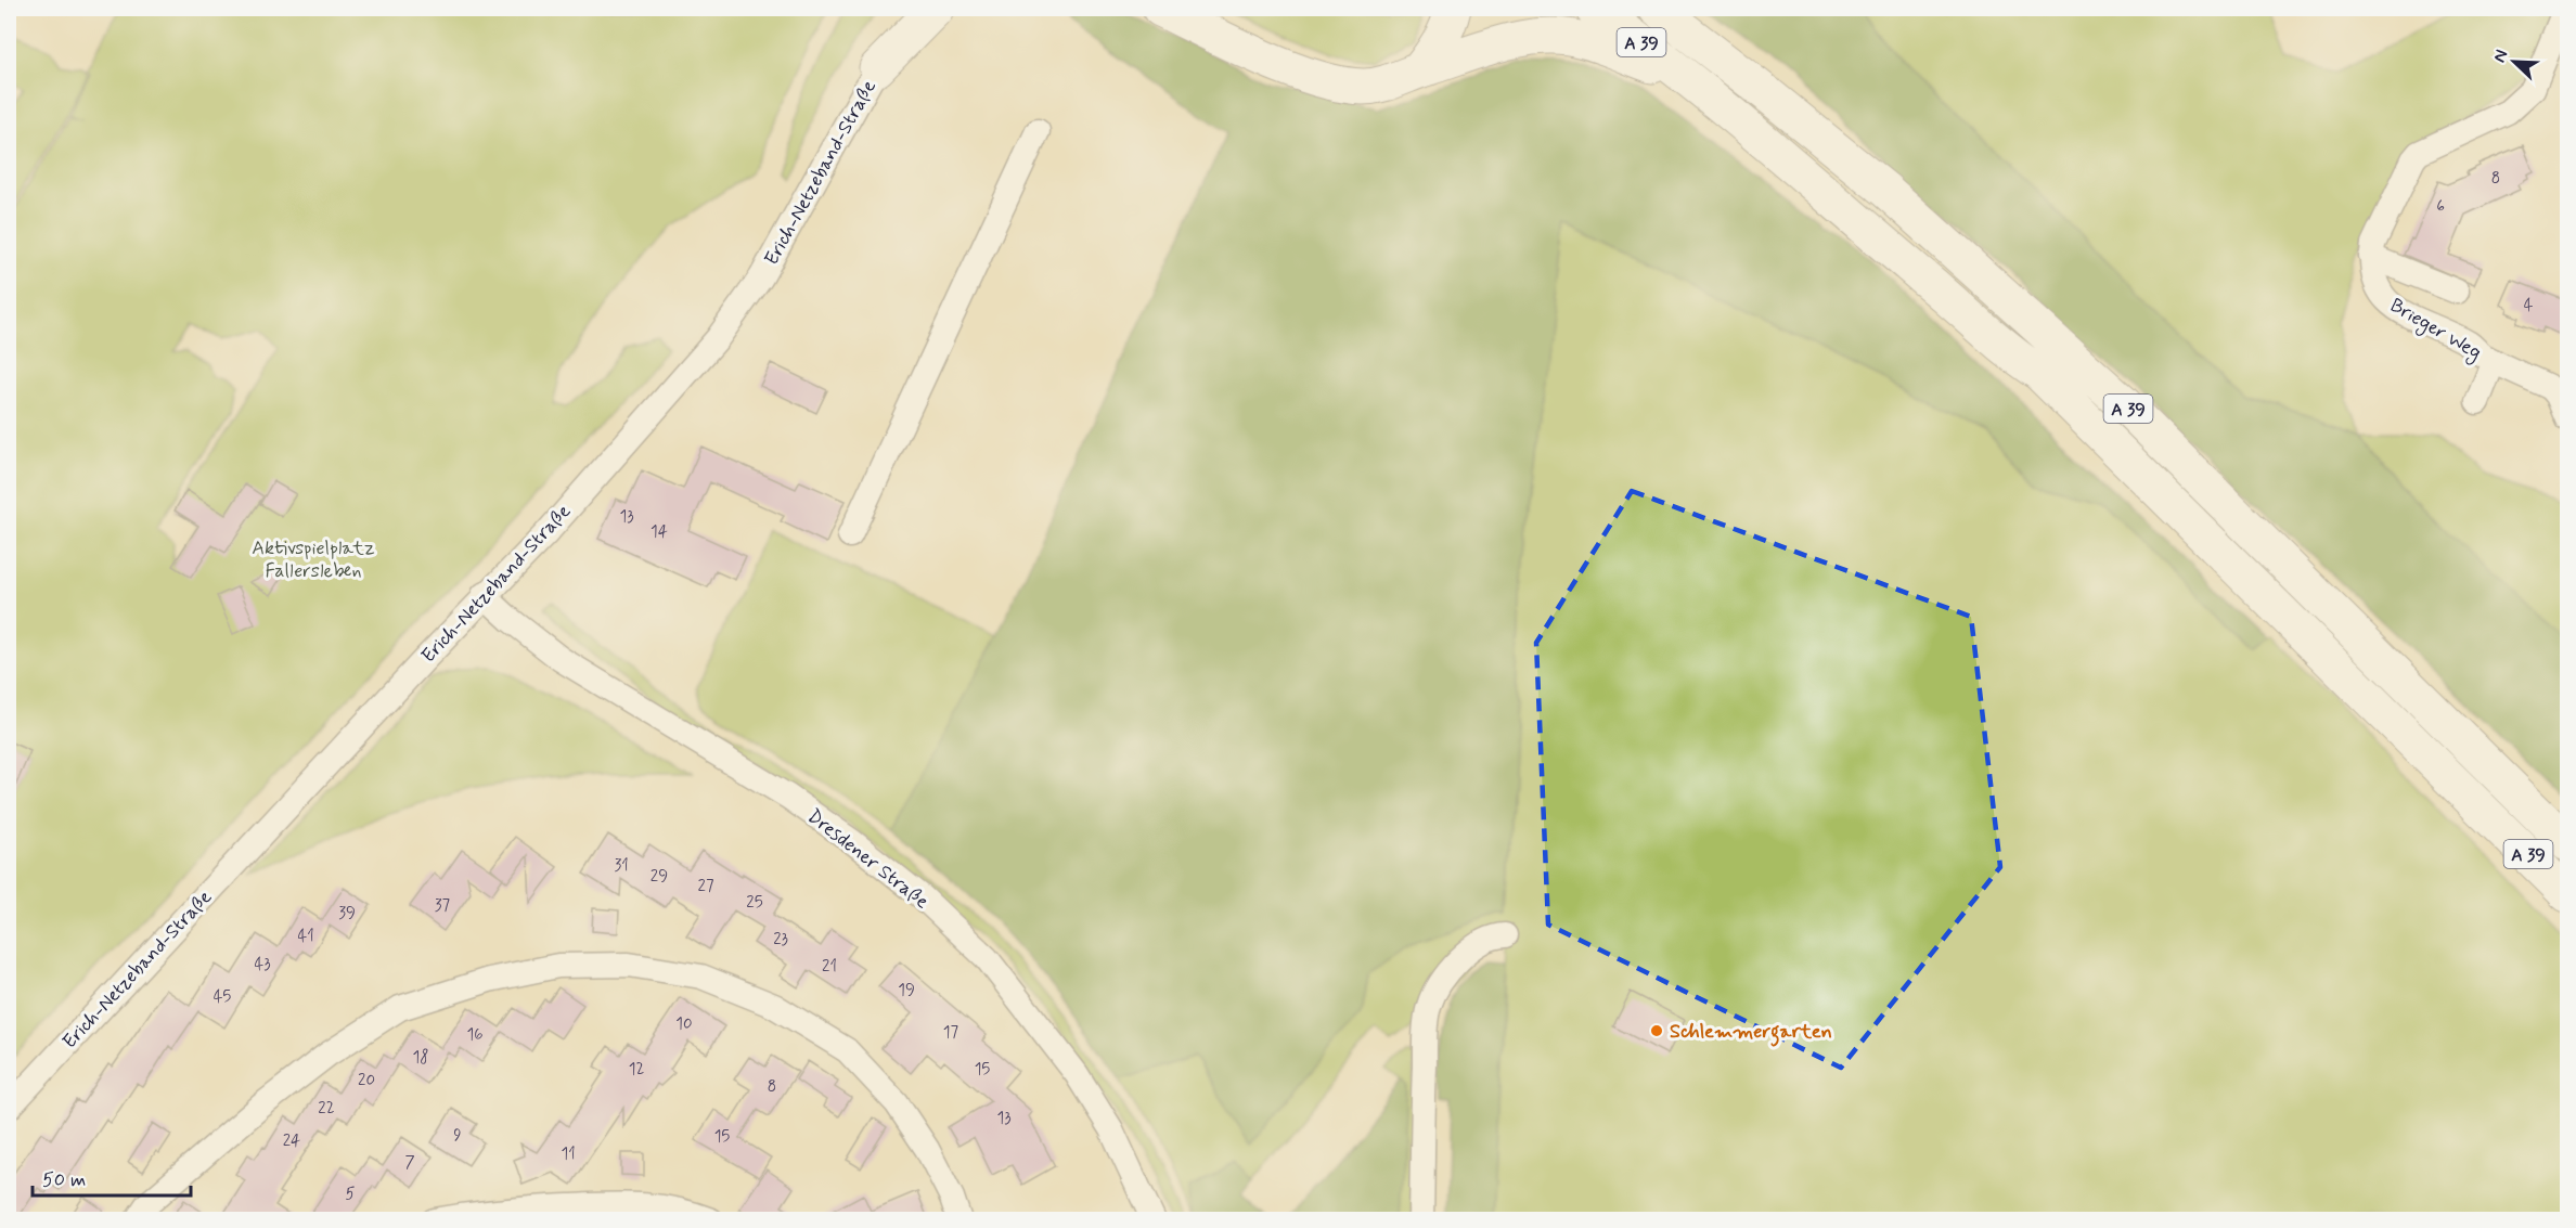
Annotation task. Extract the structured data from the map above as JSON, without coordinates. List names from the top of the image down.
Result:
{
  "streets": {
    "highway": ["A 39"],
    "street": ["Erich-Netzeband-Straße", "Brieger Weg", "Dresdener Straße"]
  },
  "crossings": [
    ["Erich-Netzeband-Straße", "Dresdener Straße"]
  ],
  "parks": ["Aktivspielplatz Fallersleben"],
  "places": ["Schlemmergarten"],
  "house_numbers": [
    "8",
    "6",
    "4",
    "13",
    "14",
    "31",
    "29",
    "27",
    "25",
    "37",
    "39",
    "41",
    "23",
    "43",
    "21",
    "19",
    "45",
    "10",
    "17",
    "16",
    "18",
    "12",
    "15",
    "20",
    "8",
    "22",
    "13",
    "9",
    "15",
    "24",
    "11",
    "7",
    "5"
  ],
  "scale_bar": "50 m",
  "north": "top left"
}
